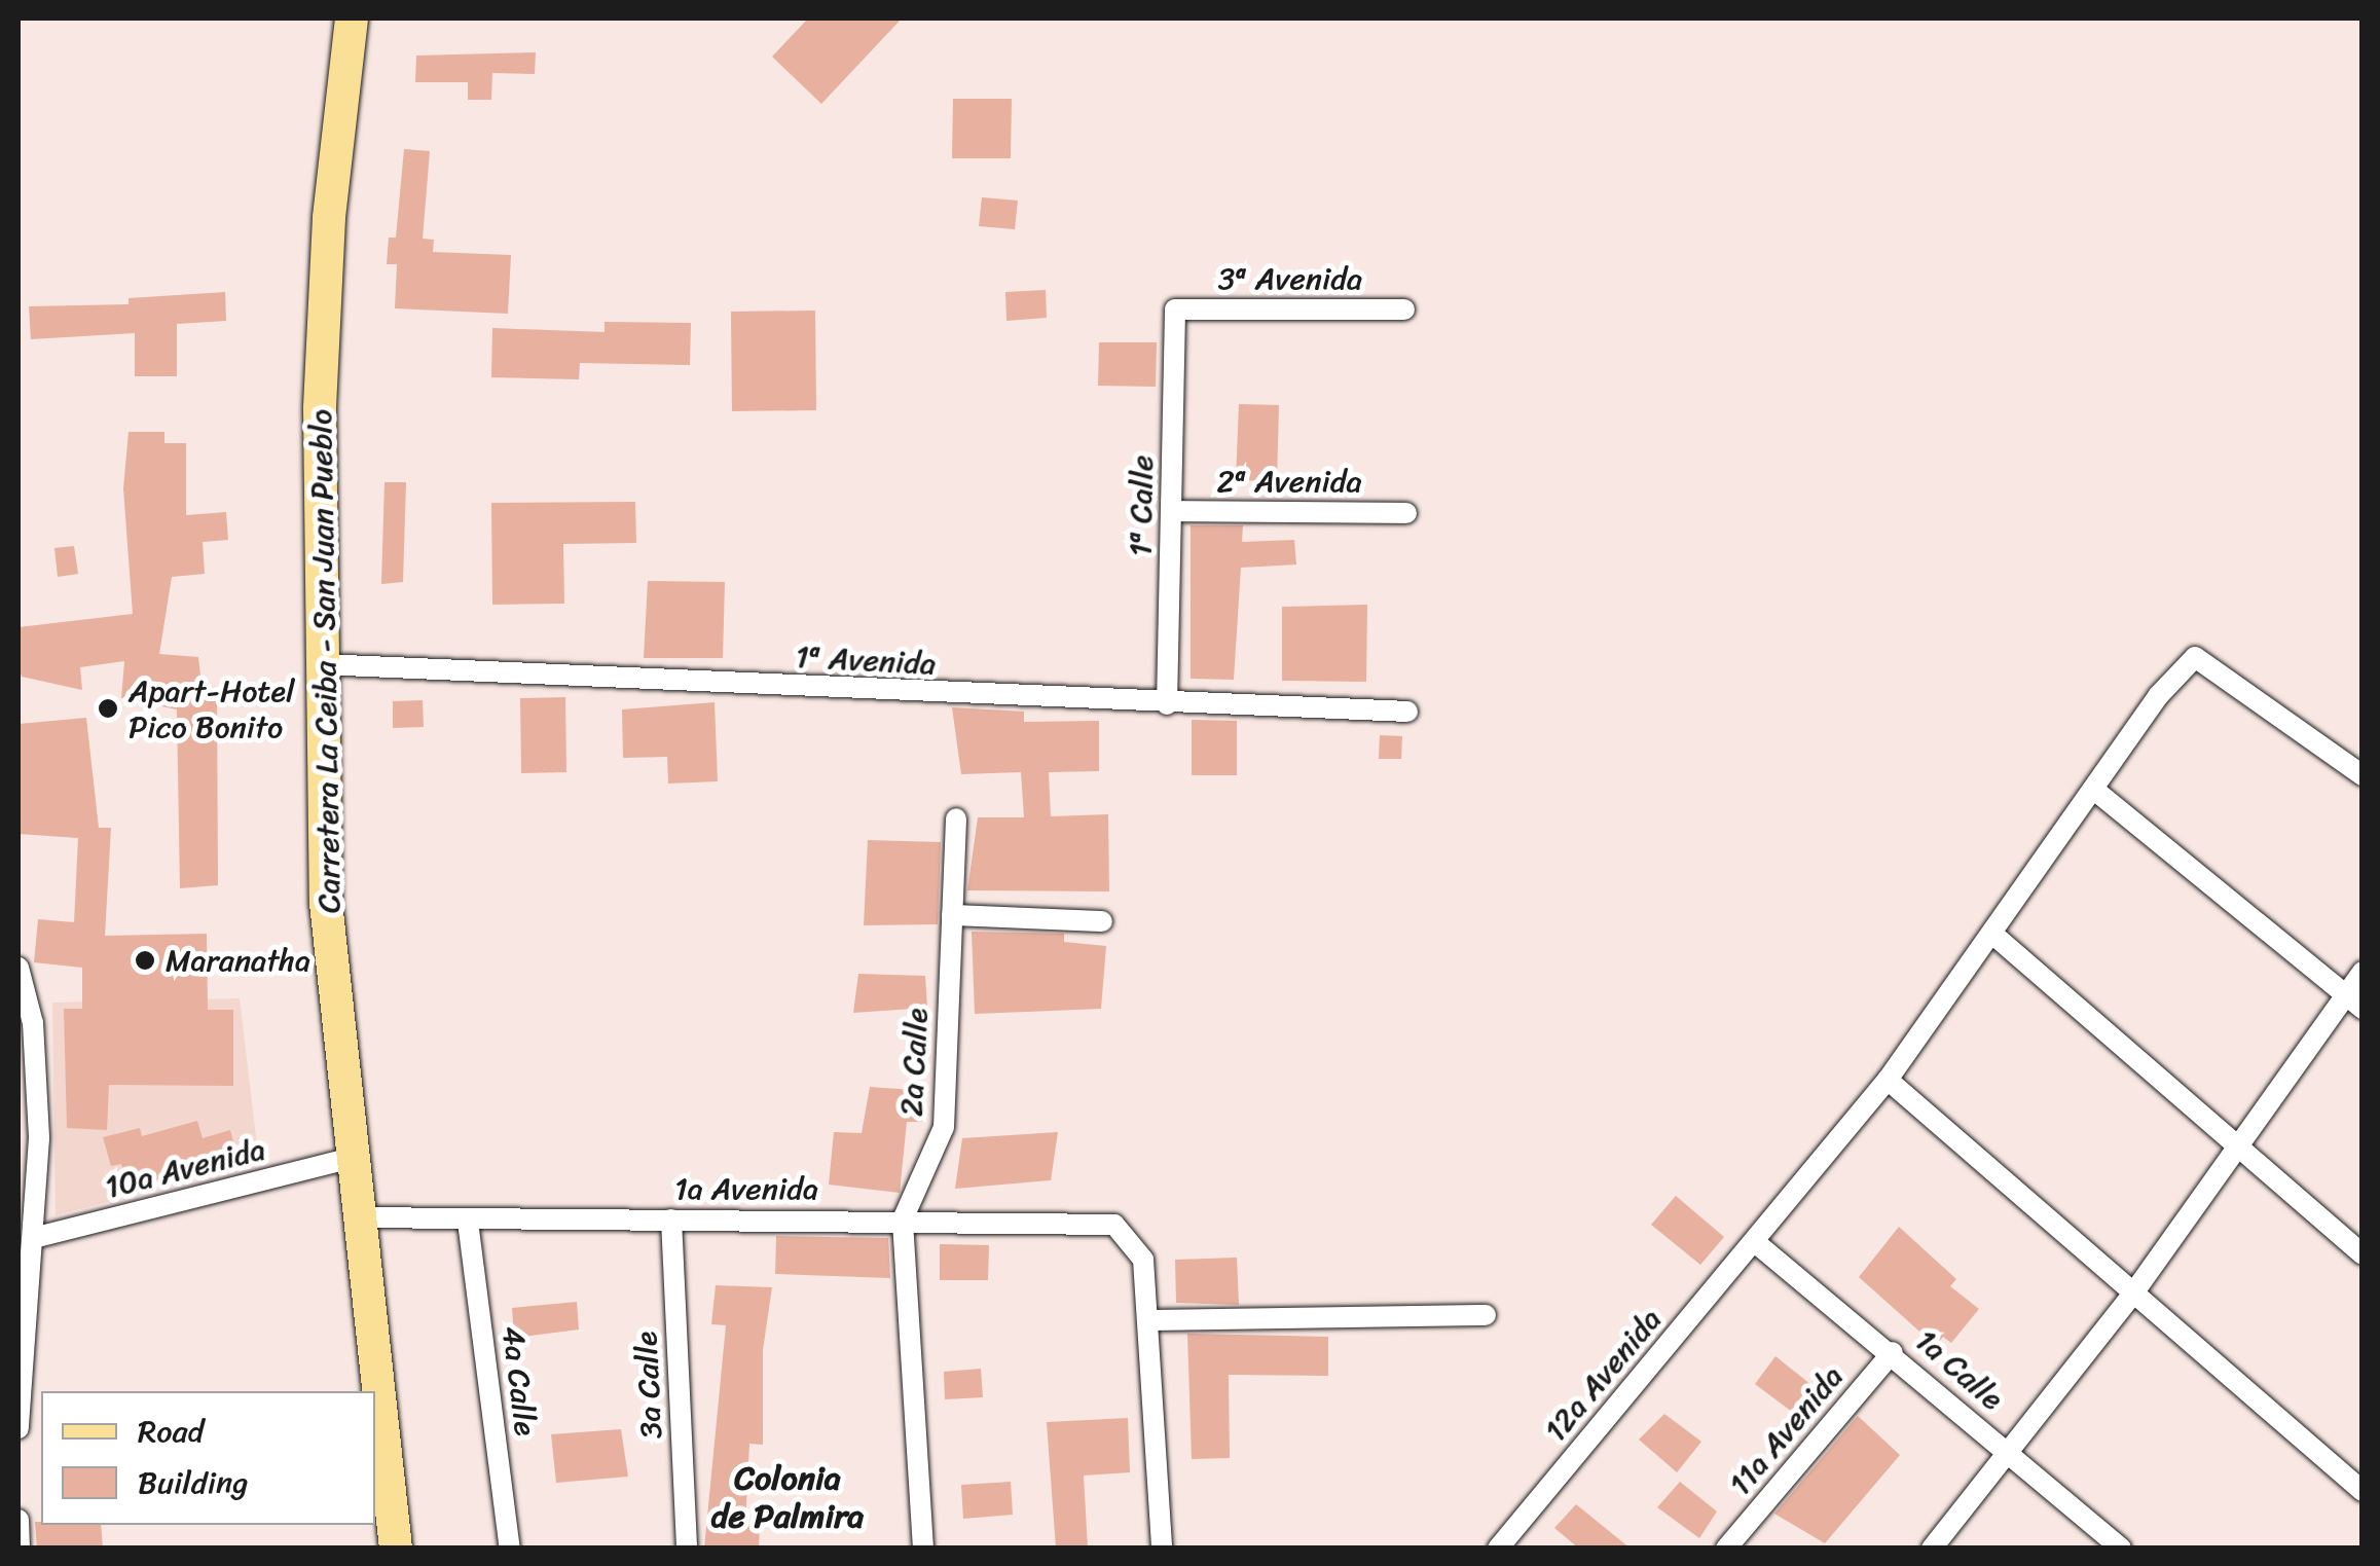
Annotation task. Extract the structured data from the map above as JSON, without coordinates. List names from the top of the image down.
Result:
{
  "streets": {
    "main road": ["Carretera La Ceiba - San Juan Pueblo"],
    "street": [
      "3ª Avenida",
      "2ª Avenida",
      "1ª Calle",
      "1ª Avenida",
      "2a Calle",
      "10a Avenida",
      "1a Avenida",
      "1a Calle",
      "12a Avenida",
      "4a Calle",
      "3a Calle",
      "11a Avenida"
    ]
  },
  "crossings": [
    ["3ª Avenida", "1ª Calle"],
    ["2ª Avenida", "1ª Calle"],
    ["1ª Calle", "1ª Avenida"],
    ["1ª Avenida", "Carretera La Ceiba - San Juan Pueblo"],
    ["Carretera La Ceiba - San Juan Pueblo", "10a Avenida"],
    ["Carretera La Ceiba - San Juan Pueblo", "1a Avenida"],
    ["2a Calle", "1a Avenida"],
    ["1a Avenida", "4a Calle"],
    ["1a Avenida", "3a Calle"],
    ["1a Calle", "12a Avenida"],
    ["1a Calle", "11a Avenida"]
  ],
  "districts": ["Colonia de Palmira"],
  "places": ["Apart-Hotel Pico Bonito", "Maranatha"],
  "legend": ["Road", "Building"]
}
